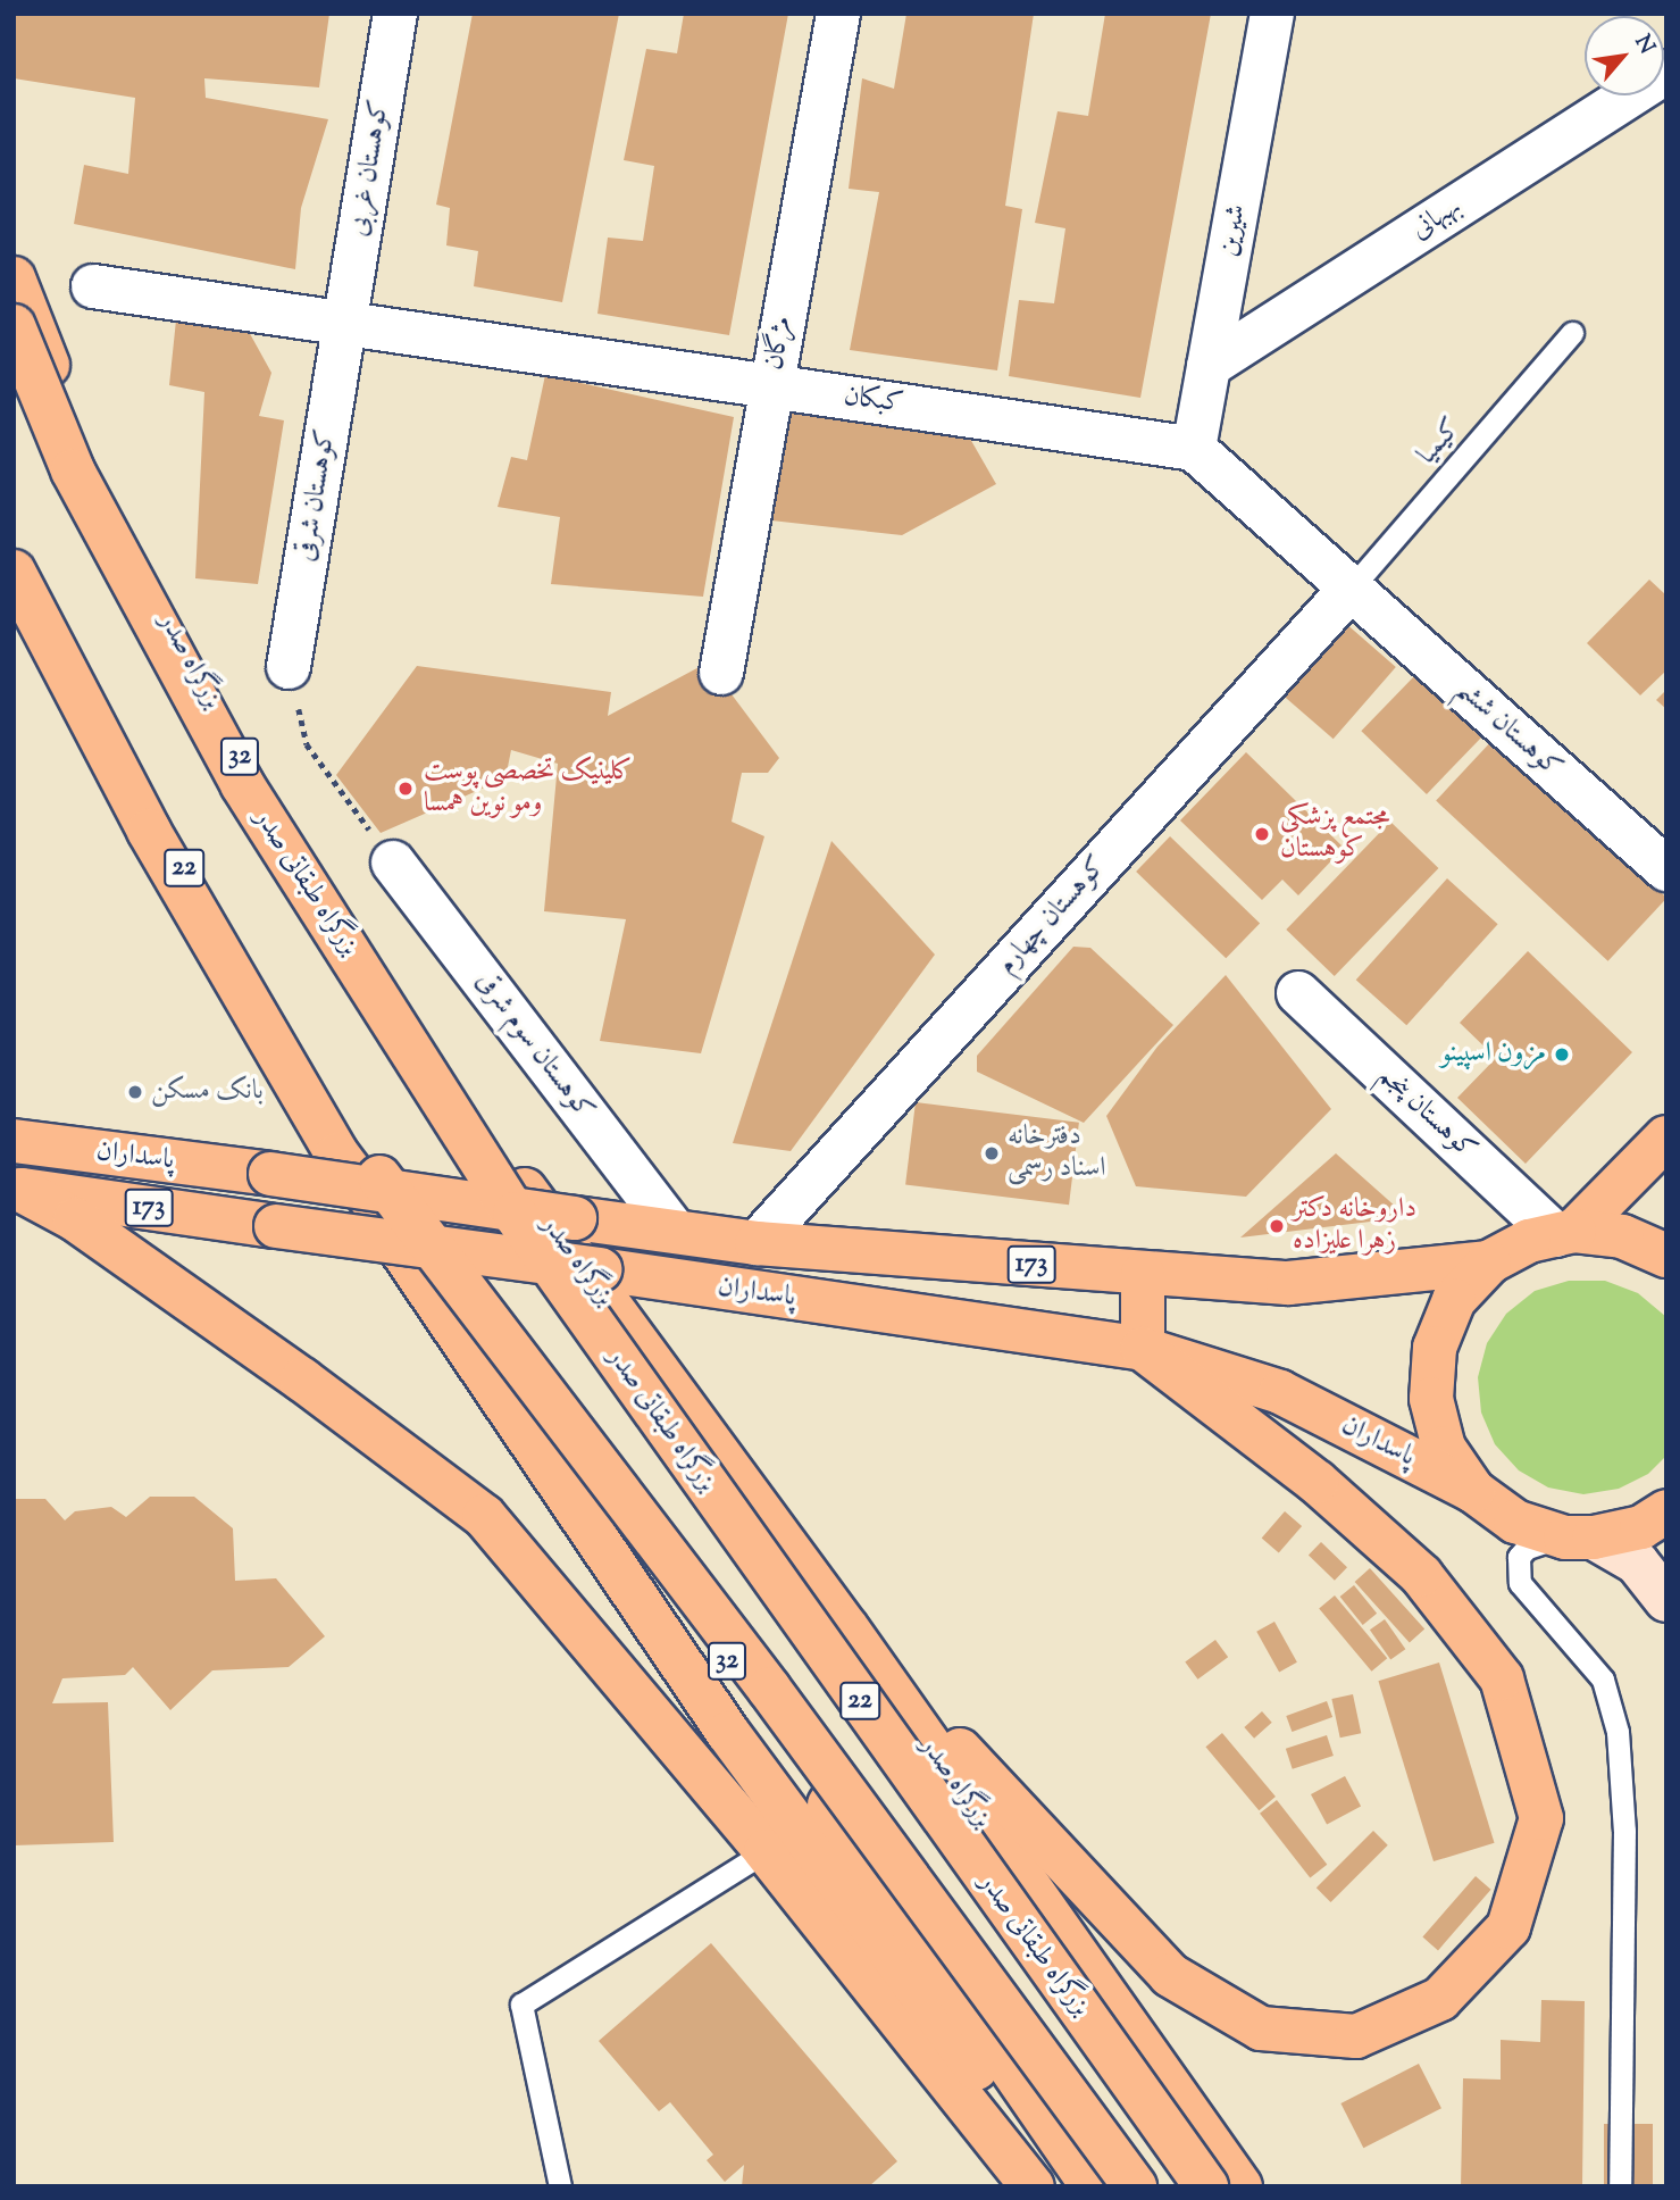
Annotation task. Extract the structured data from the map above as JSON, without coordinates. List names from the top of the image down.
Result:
{
  "streets": {
    "main road": [
      "بزرگراه صدر",
      "32",
      "22",
      "بزرگراه طبقاتی صدر",
      "پاسداران",
      "173"
    ],
    "street": [
      "کوهستان غربی",
      "بهبهانی",
      "شیرین",
      "مژگان",
      "کبکان",
      "کوهستان شرقی",
      "کوهستان ششم",
      "کوهستان چهارم",
      "کوهستان سوم شرقی",
      "کوهستان پنجم"
    ],
    "lane": ["کیمیا"]
  },
  "crossings": [
    ["کوهستان غربی", "کبکان"],
    ["کوهستان غربی", "کوهستان شرقی"],
    ["بهبهانی", "شیرین"],
    ["شیرین", "کبکان"],
    ["مژگان", "کبکان"],
    ["کبکان", "کوهستان شرقی"],
    ["کیمیا", "کوهستان ششم"],
    ["کیمیا", "کوهستان چهارم"],
    ["کوهستان ششم", "کوهستان چهارم"],
    ["کوهستان چهارم", "پاسداران"],
    ["کوهستان سوم شرقی", "پاسداران"]
  ],
  "places": [
    "کلینیک تخصصی پوست ومو نوین همسا",
    "مجتمع پزشکی کوهستان",
    "مزون اسپینو",
    "بانک مسکن",
    "دفترخانه اسناد رسمی",
    "داروخانه دکتر زهرا علیزاده"
  ],
  "north": "top right"
}
